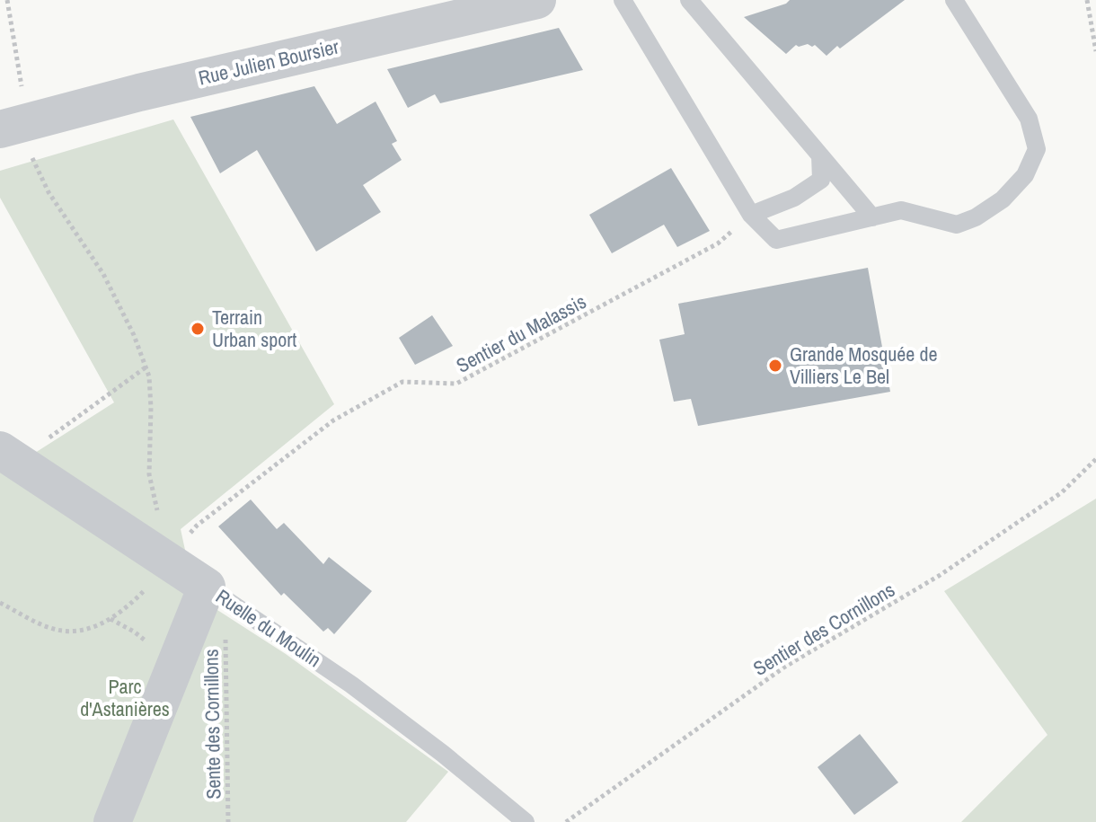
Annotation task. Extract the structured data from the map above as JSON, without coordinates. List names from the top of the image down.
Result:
{
  "streets": {
    "street": ["Rue Julien Boursier", "Ruelle du Moulin"],
    "path": ["Sentier du Malassis", "Sentier des Cornillons", "Sente des Cornillons"]
  },
  "crossings": [
    ["Sentier du Malassis", "Ruelle du Moulin"],
    ["Ruelle du Moulin", "Sente des Cornillons"]
  ],
  "parks": ["Parc d'Astanières"],
  "places": ["Terrain Urban sport", "Grande Mosquée de Villiers Le Bel"]
}
